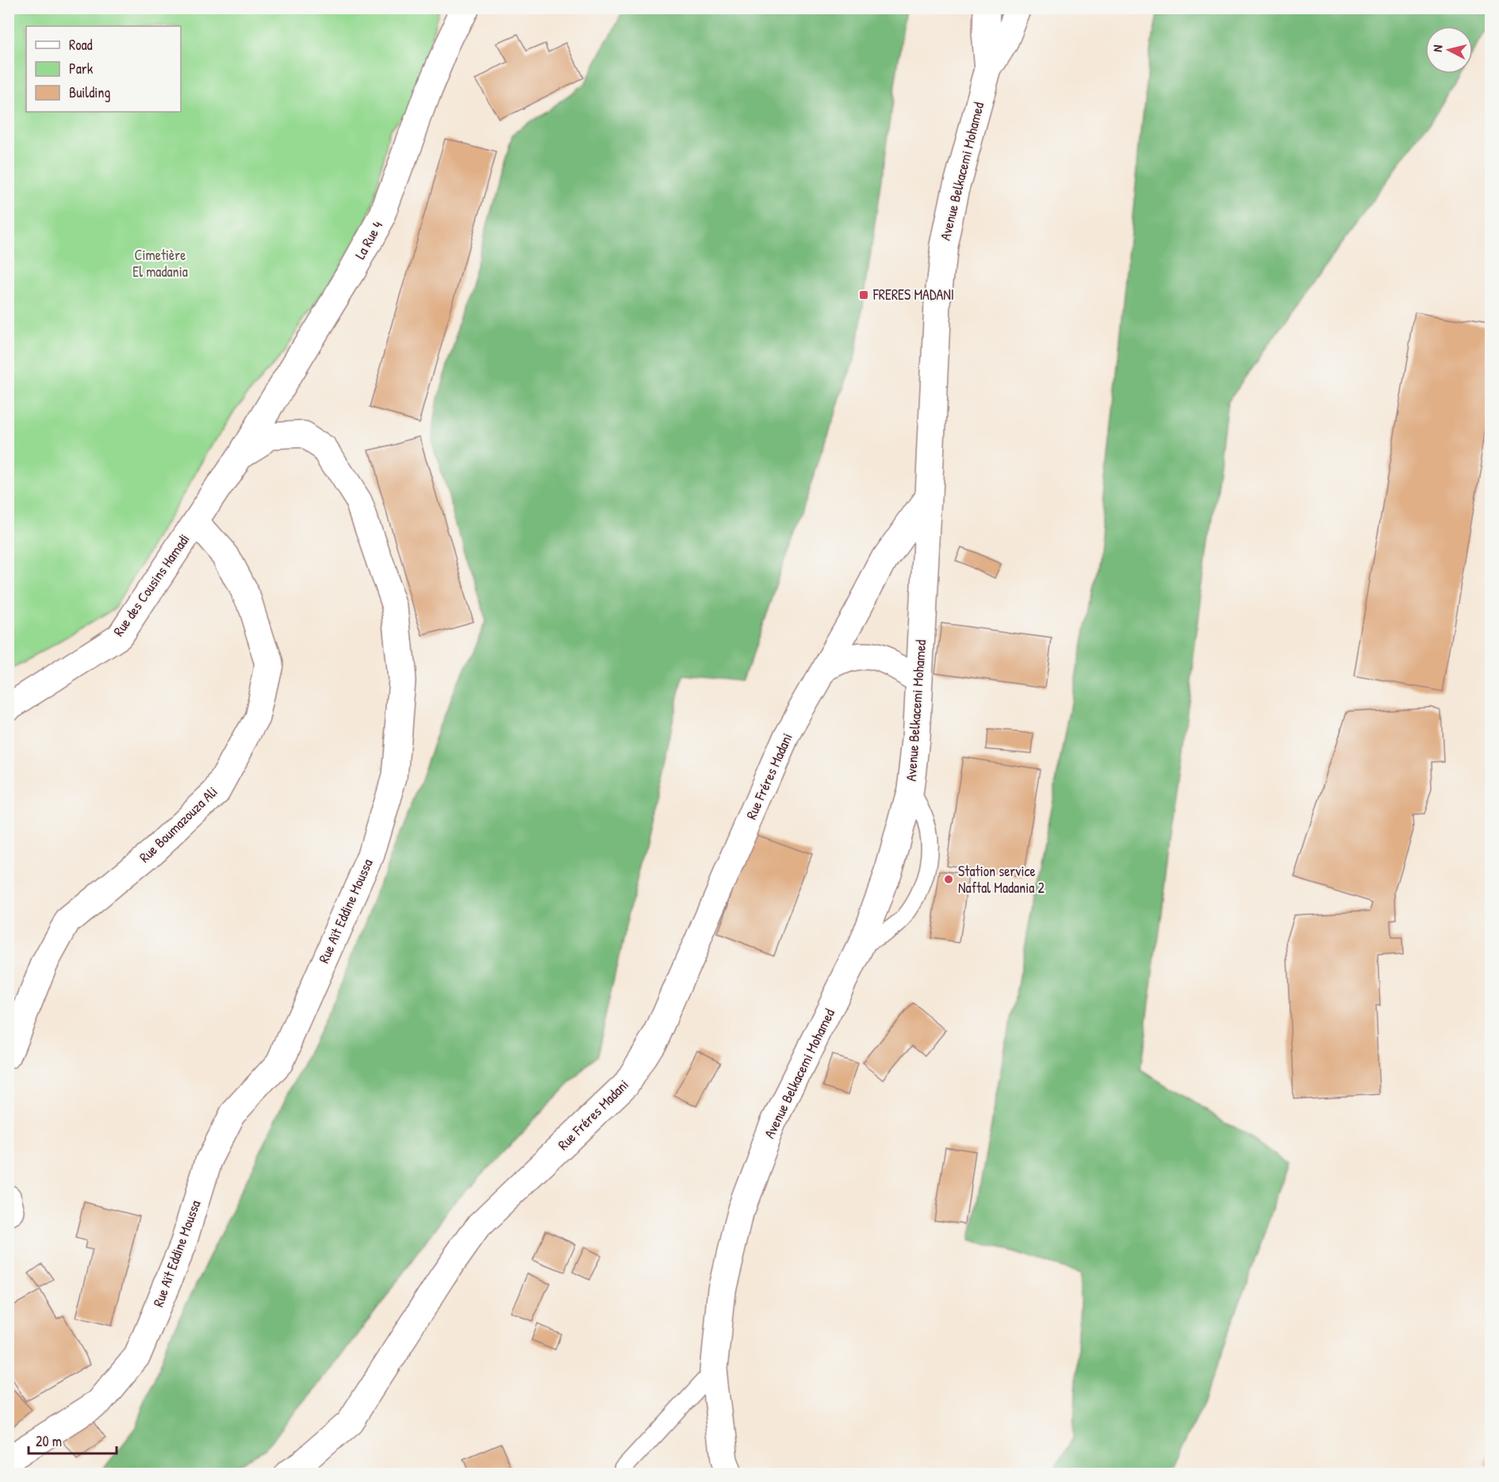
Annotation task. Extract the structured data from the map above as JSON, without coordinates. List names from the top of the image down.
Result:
{
  "streets": {
    "street": [
      "Avenue Belkacemi Mohamed",
      "La Rue 4",
      "Rue des Cousins Hamadi",
      "Rue Fréres Madani",
      "Rue Boumazouza Ali",
      "Rue Aït Eddine Moussa"
    ]
  },
  "crossings": [
    ["Avenue Belkacemi Mohamed", "Rue Fréres Madani"],
    ["La Rue 4", "Rue Aït Eddine Moussa"],
    ["Rue des Cousins Hamadi", "Rue Boumazouza Ali"],
    ["Rue des Cousins Hamadi", "Rue Aït Eddine Moussa"],
    ["Rue Boumazouza Ali", "Rue Aït Eddine Moussa"]
  ],
  "parks": ["Cimetière El madania"],
  "places": {
    "transit": ["FRERES MADANI"],
    "other": ["Station service Naftal Madania 2"]
  },
  "legend": ["Road", "Park", "Building"],
  "scale_bar": "20 m",
  "north": "left"
}
